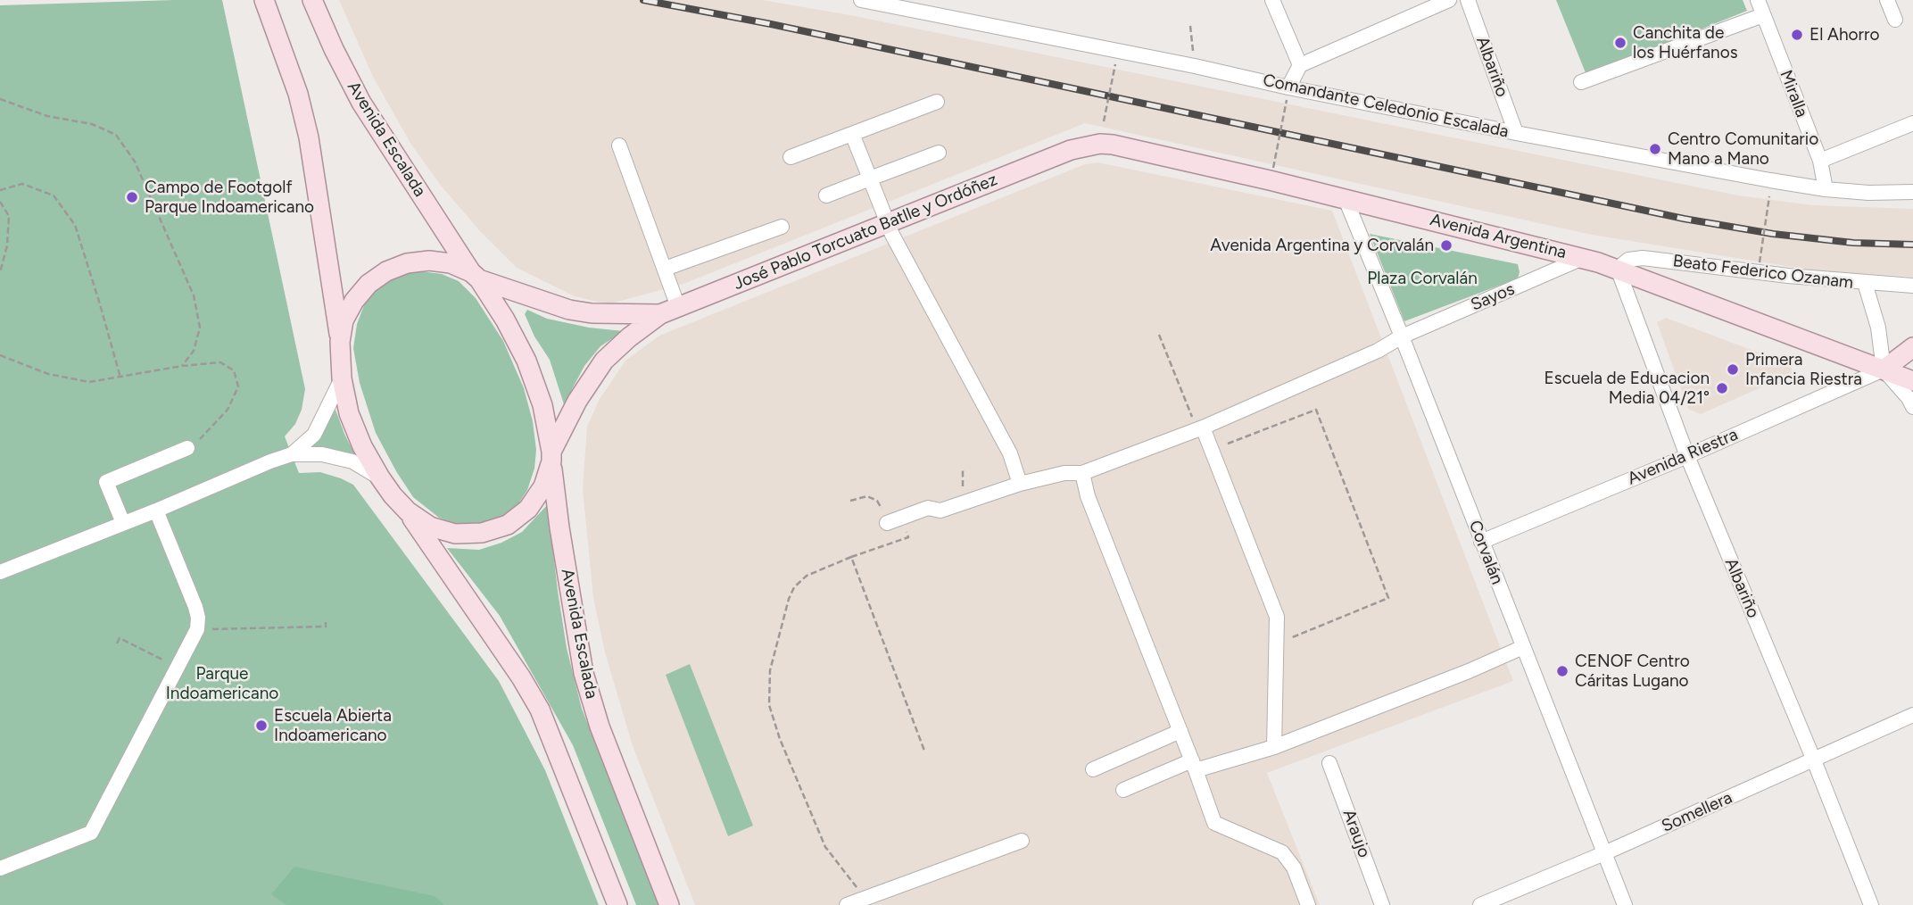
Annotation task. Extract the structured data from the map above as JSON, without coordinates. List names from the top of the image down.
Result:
{
  "streets": {
    "main road": [
      "Avenida Escalada",
      "José Pablo Torcuato Batlle y Ordóñez",
      "Avenida Argentina",
      "Avenida Riestra"
    ],
    "street": [
      "Albariño",
      "Miralla",
      "Comandante Celedonio Escalada",
      "Beato Federico Ozanam",
      "Sayos",
      "Corvalán",
      "Somellera",
      "Araujo"
    ]
  },
  "crossings": [
    ["Albariño", "Comandante Celedonio Escalada"],
    ["Albariño", "Avenida Argentina"],
    ["Albariño", "Beato Federico Ozanam"],
    ["Albariño", "Avenida Riestra"],
    ["Albariño", "Somellera"],
    ["Miralla", "Comandante Celedonio Escalada"],
    ["Avenida Escalada", "José Pablo Torcuato Batlle y Ordóñez"],
    ["José Pablo Torcuato Batlle y Ordóñez", "Avenida Argentina"],
    ["Avenida Argentina", "Beato Federico Ozanam"],
    ["Avenida Argentina", "Sayos"],
    ["Avenida Argentina", "Avenida Riestra"],
    ["Avenida Argentina", "Corvalán"],
    ["Sayos", "Corvalán"],
    ["Avenida Riestra", "Corvalán"],
    ["Corvalán", "Somellera"]
  ],
  "parks": ["Plaza Corvalán", "Parque Indoamericano"],
  "places": [
    "El Ahorro",
    "Canchita de los Huérfanos",
    "Centro Comunitario Mano a Mano",
    "Campo de Footgolf Parque Indoamericano",
    "Avenida Argentina y Corvalán",
    "Primera Infancia Riestra",
    "Escuela de Educacion Media 04/21°",
    "CENOF Centro Cáritas Lugano",
    "Escuela Abierta Indoamericano"
  ]
}
